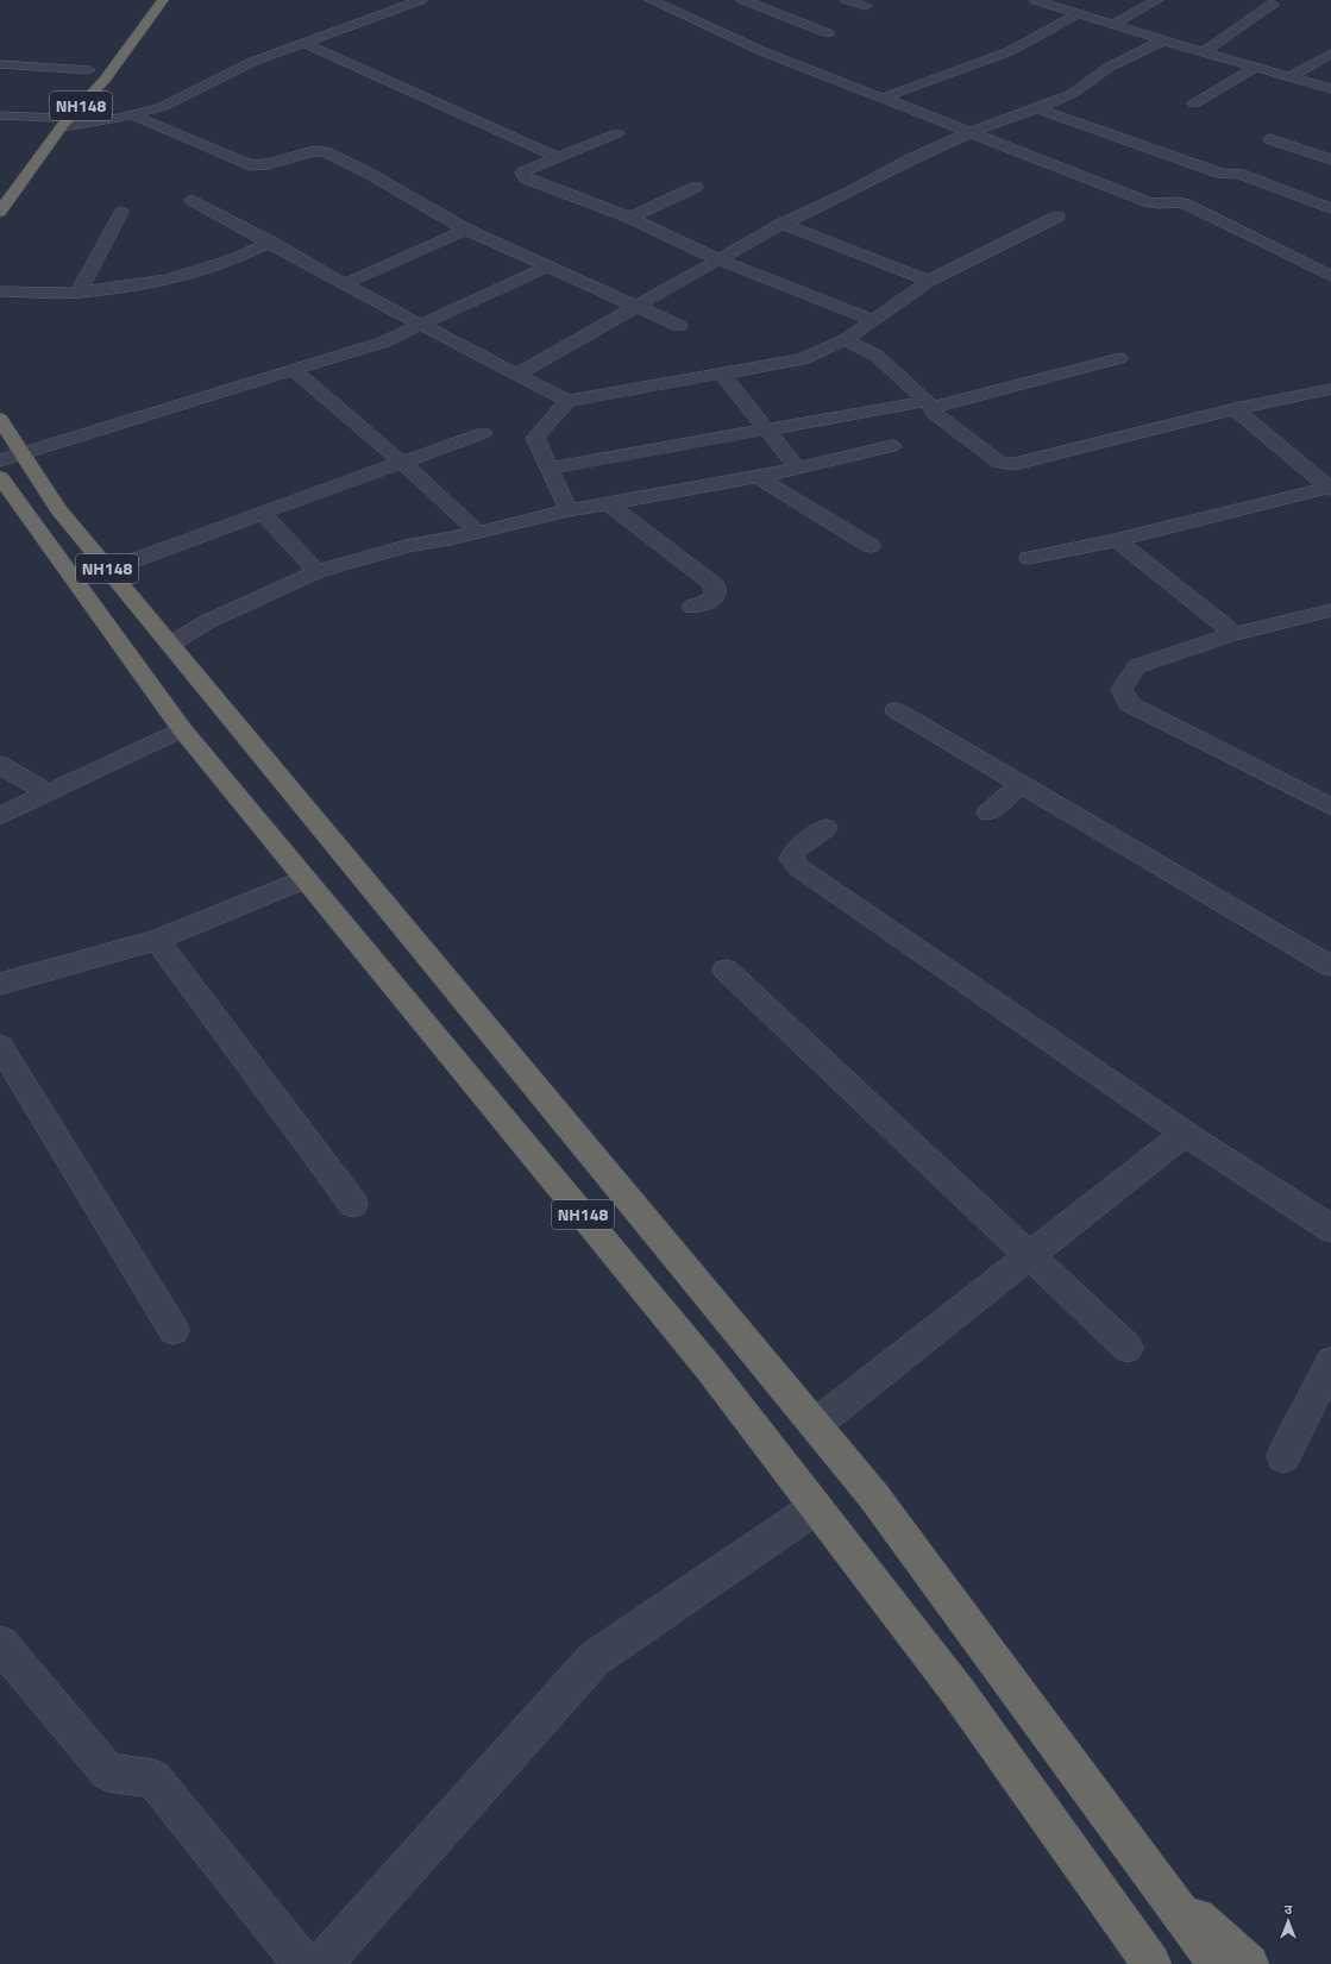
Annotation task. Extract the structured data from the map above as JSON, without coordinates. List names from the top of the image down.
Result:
{
  "streets": {
    "highway": ["NH148"]
  },
  "north": "top"
}
